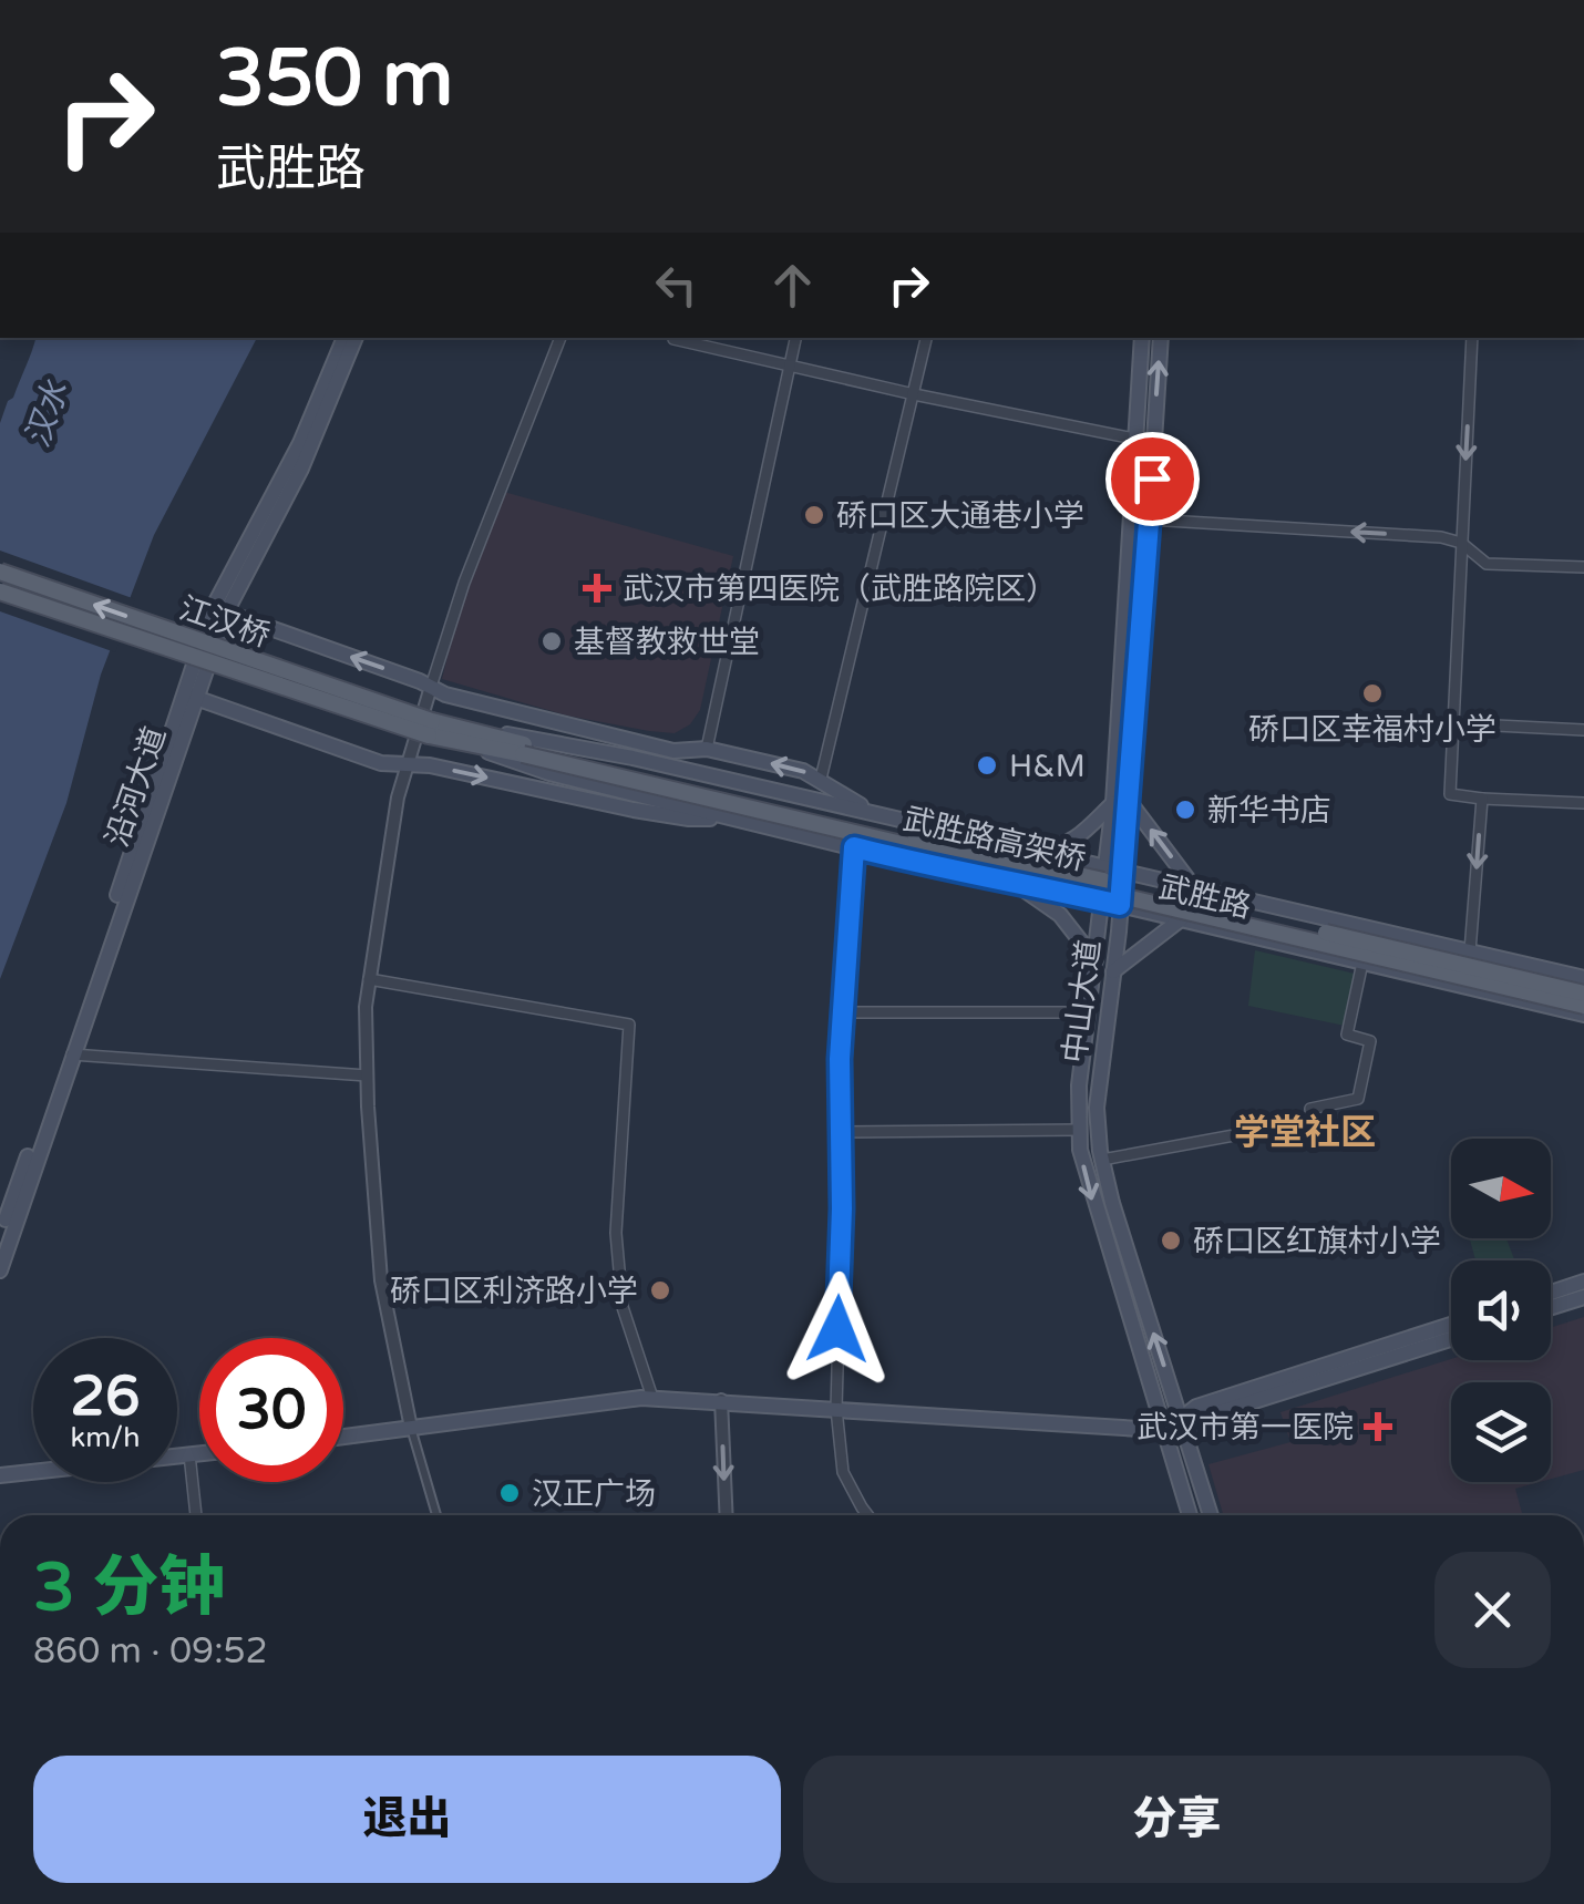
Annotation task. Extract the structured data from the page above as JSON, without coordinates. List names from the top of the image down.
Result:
{
  "streets": {
    "main road": [
      "江汉桥",
      "沿河大道",
      "武胜路高架桥",
      "武胜路",
      "中山大道"
    ]
  },
  "crossings": [
    ["江汉桥", "武胜路"],
    ["武胜路", "中山大道"]
  ],
  "districts": ["学堂社区"],
  "water": ["汉水"],
  "places": {
    "other": [
      "硚口区大通巷小学",
      "基督教救世堂",
      "硚口区幸福村小学",
      "H&M",
      "新华书店",
      "硚口区红旗村小学",
      "硚口区利济路小学",
      "汉正广场"
    ],
    "health": ["武汉市第四医院（武胜路院区）", "武汉市第一医院"]
  },
  "north": "right",
  "page": {
    "turn": ["350 m", "武胜路"],
    "speed": "26 km/h",
    "limit": "30",
    "heading": ["3 分钟", "860 m · 09:52"],
    "buttons": ["退出", "分享"]
  }
}
